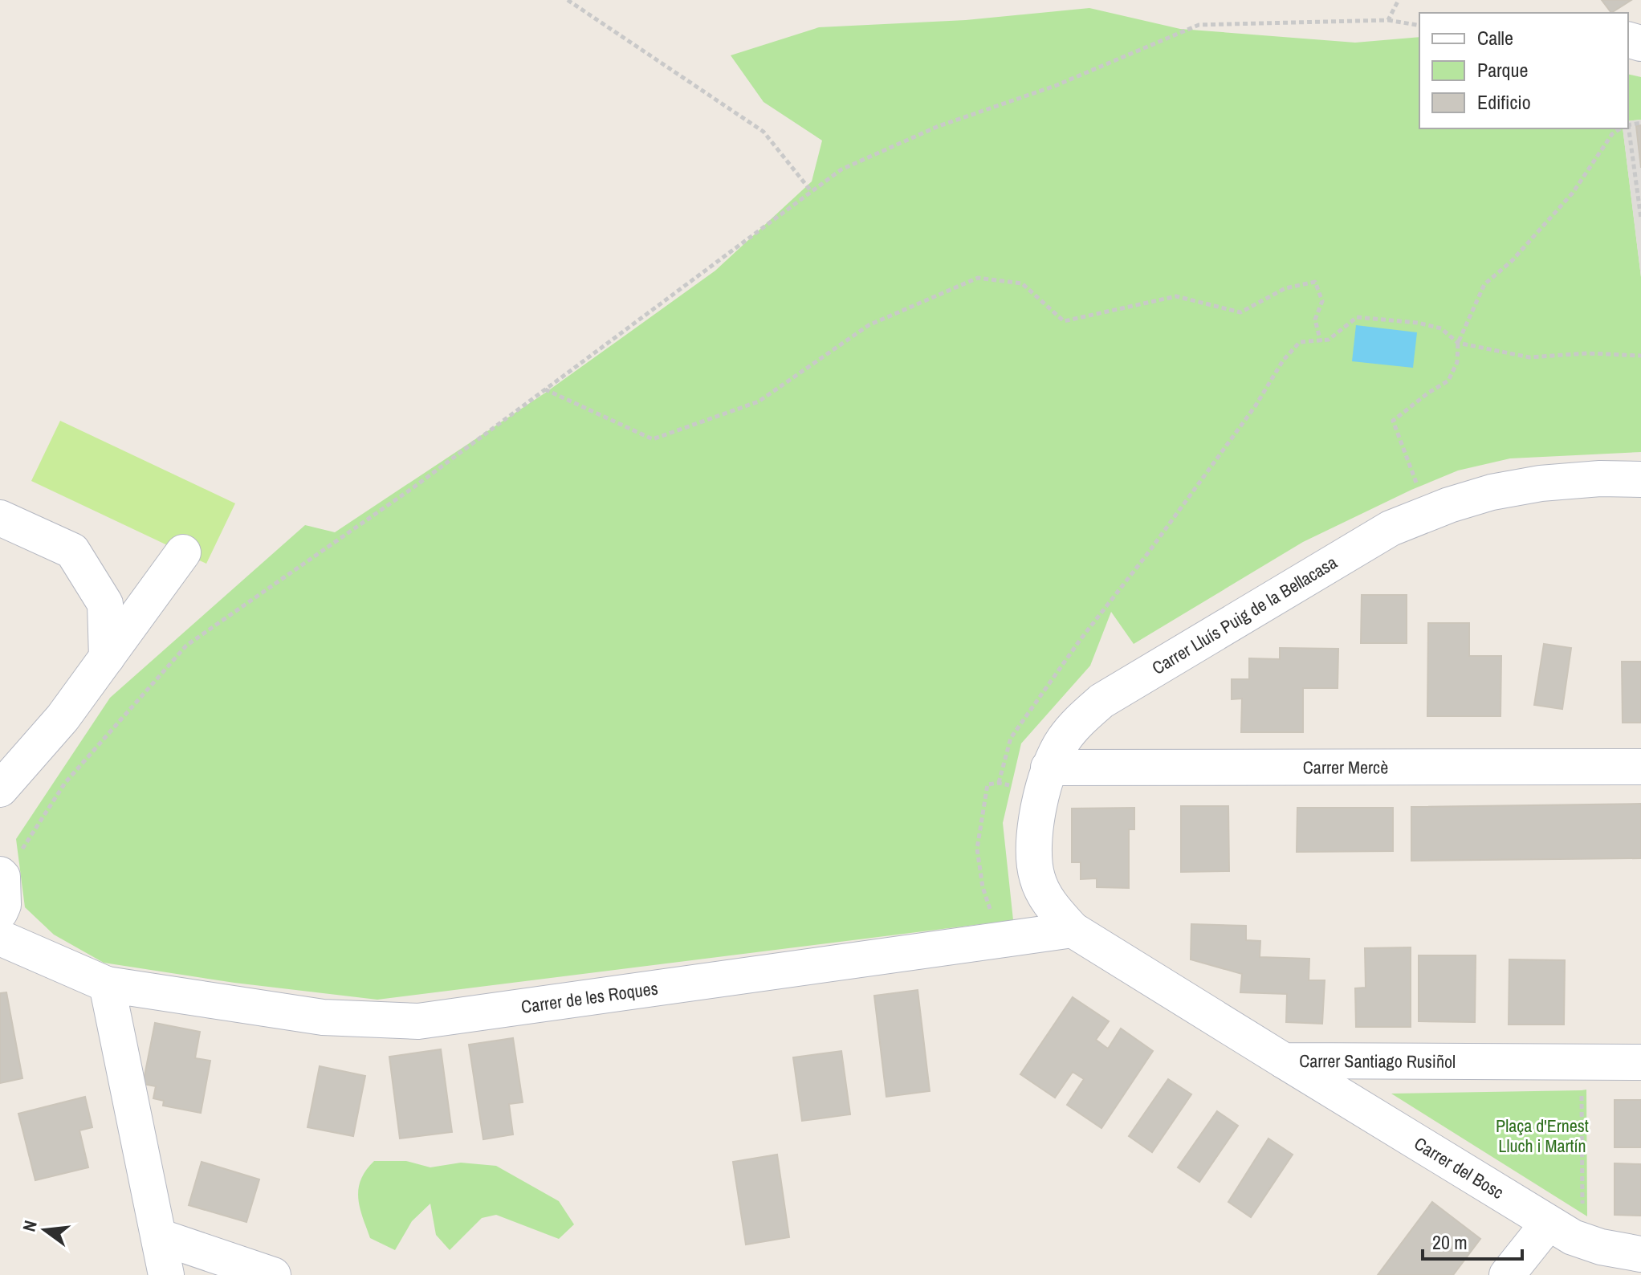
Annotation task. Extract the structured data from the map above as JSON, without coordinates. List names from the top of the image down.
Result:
{
  "streets": {
    "street": [
      "Carrer Lluís Puig de la Bellacasa",
      "Carrer Mercè",
      "Carrer de les Roques",
      "Carrer Santiago Rusiñol",
      "Carrer del Bosc"
    ]
  },
  "crossings": [
    ["Carrer Lluís Puig de la Bellacasa", "Carrer Mercè"],
    ["Carrer Lluís Puig de la Bellacasa", "Carrer de les Roques"],
    ["Carrer Lluís Puig de la Bellacasa", "Carrer Santiago Rusiñol"],
    ["Carrer de les Roques", "Carrer Santiago Rusiñol"],
    ["Carrer Santiago Rusiñol", "Carrer del Bosc"]
  ],
  "parks": ["Plaça d'Ernest Lluch i Martín"],
  "legend": ["Calle", "Parque", "Edificio"],
  "scale_bar": "20 m",
  "north": "left"
}
